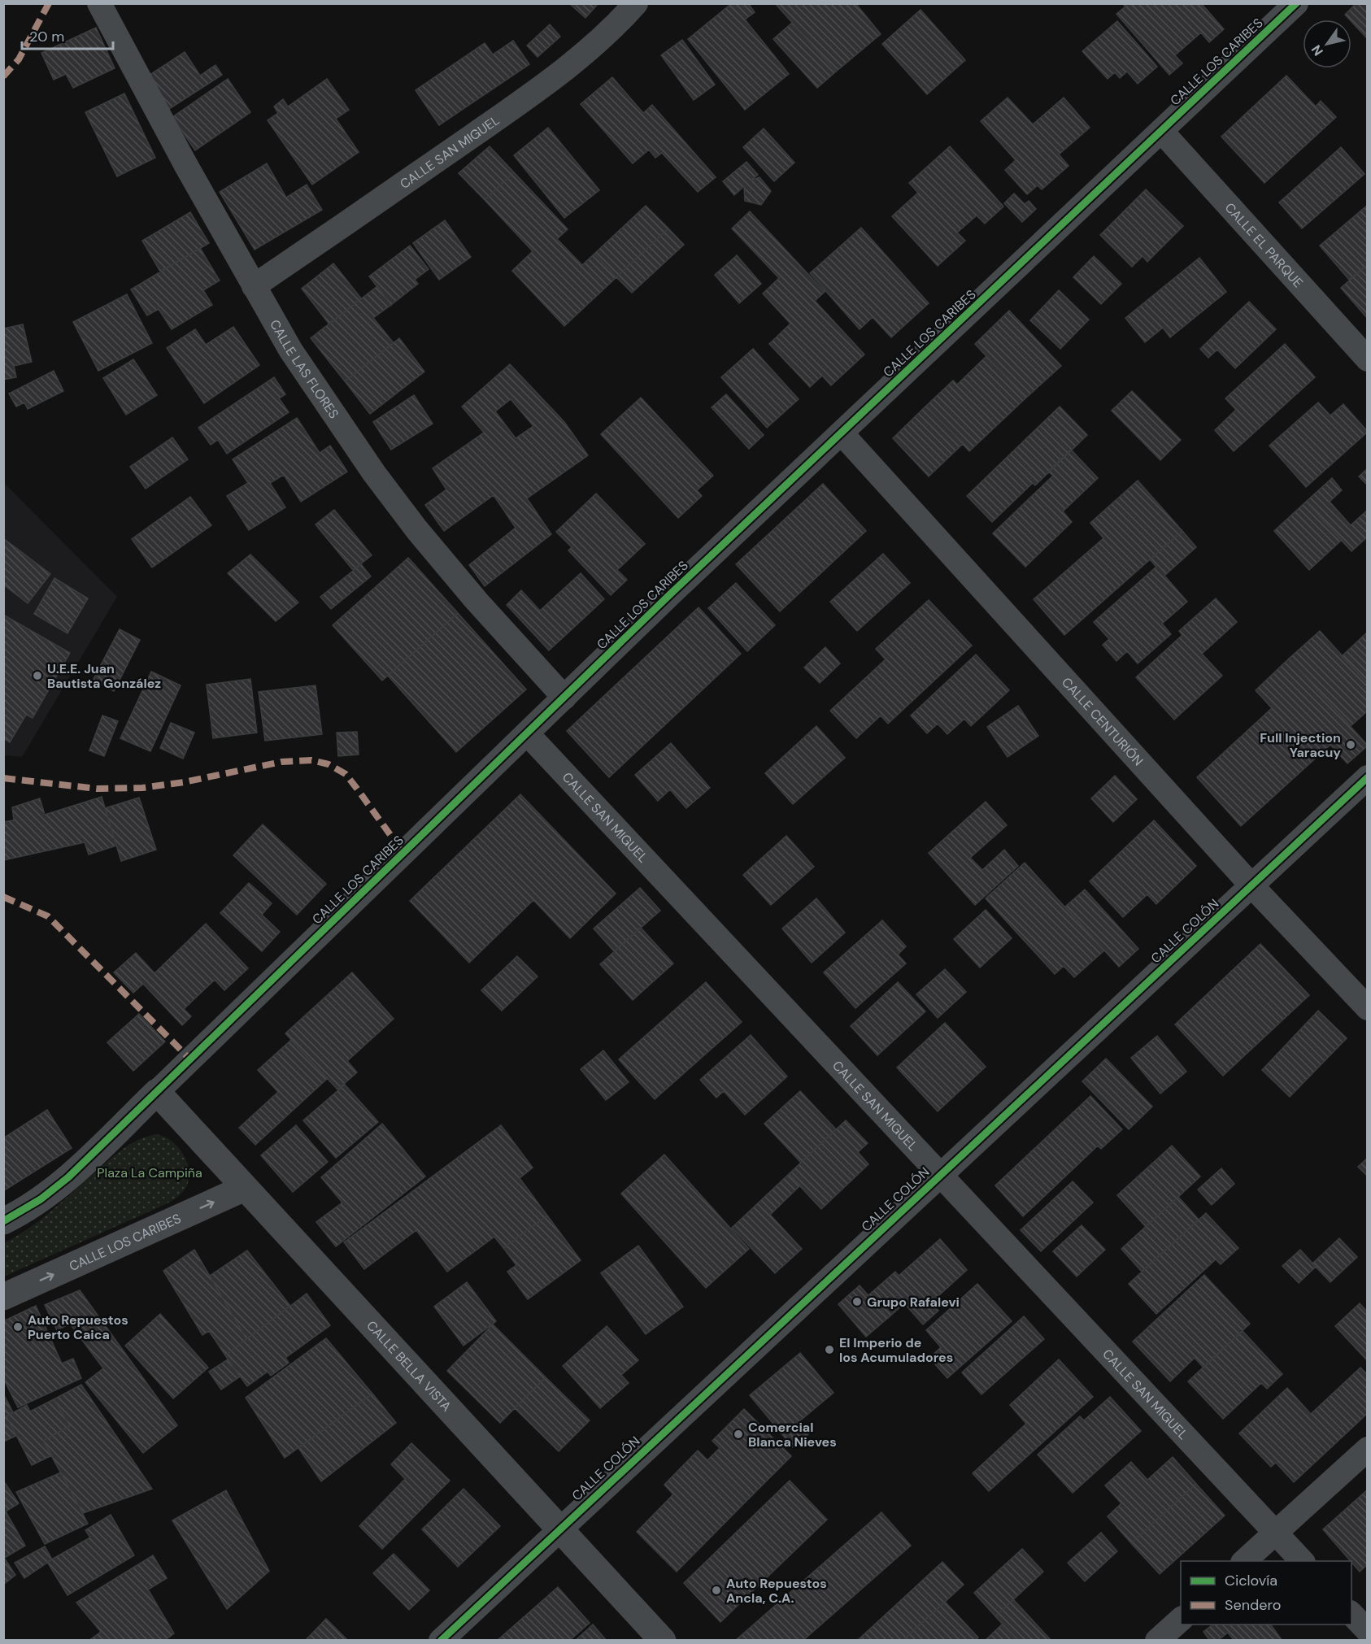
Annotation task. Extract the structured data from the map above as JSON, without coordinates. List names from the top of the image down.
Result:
{
  "streets": {
    "street": [
      "CALLE LOS CARIBES",
      "CALLE SAN MIGUEL",
      "CALLE EL PARQUE",
      "CALLE LAS FLORES",
      "CALLE CENTURIÓN",
      "CALLE COLÓN",
      "CALLE BELLA VISTA"
    ]
  },
  "crossings": [
    ["CALLE LOS CARIBES", "CALLE SAN MIGUEL"],
    ["CALLE LOS CARIBES", "CALLE EL PARQUE"],
    ["CALLE LOS CARIBES", "CALLE LAS FLORES"],
    ["CALLE LOS CARIBES", "CALLE CENTURIÓN"],
    ["CALLE LOS CARIBES", "CALLE BELLA VISTA"],
    ["CALLE SAN MIGUEL", "CALLE LAS FLORES"],
    ["CALLE SAN MIGUEL", "CALLE COLÓN"],
    ["CALLE CENTURIÓN", "CALLE COLÓN"],
    ["CALLE COLÓN", "CALLE BELLA VISTA"]
  ],
  "parks": ["Plaza La Campiña"],
  "places": [
    "U.E.E. Juan Bautista González",
    "Full Injection Yaracuy",
    "Grupo Rafalevi",
    "Auto Repuestos Puerto Caica",
    "El Imperio de los Acumuladores",
    "Comercial Blanca Nieves",
    "Auto Repuestos Ancla, C.A."
  ],
  "legend": ["Ciclovía", "Sendero"],
  "scale_bar": "20 m",
  "north": "bottom left"
}
